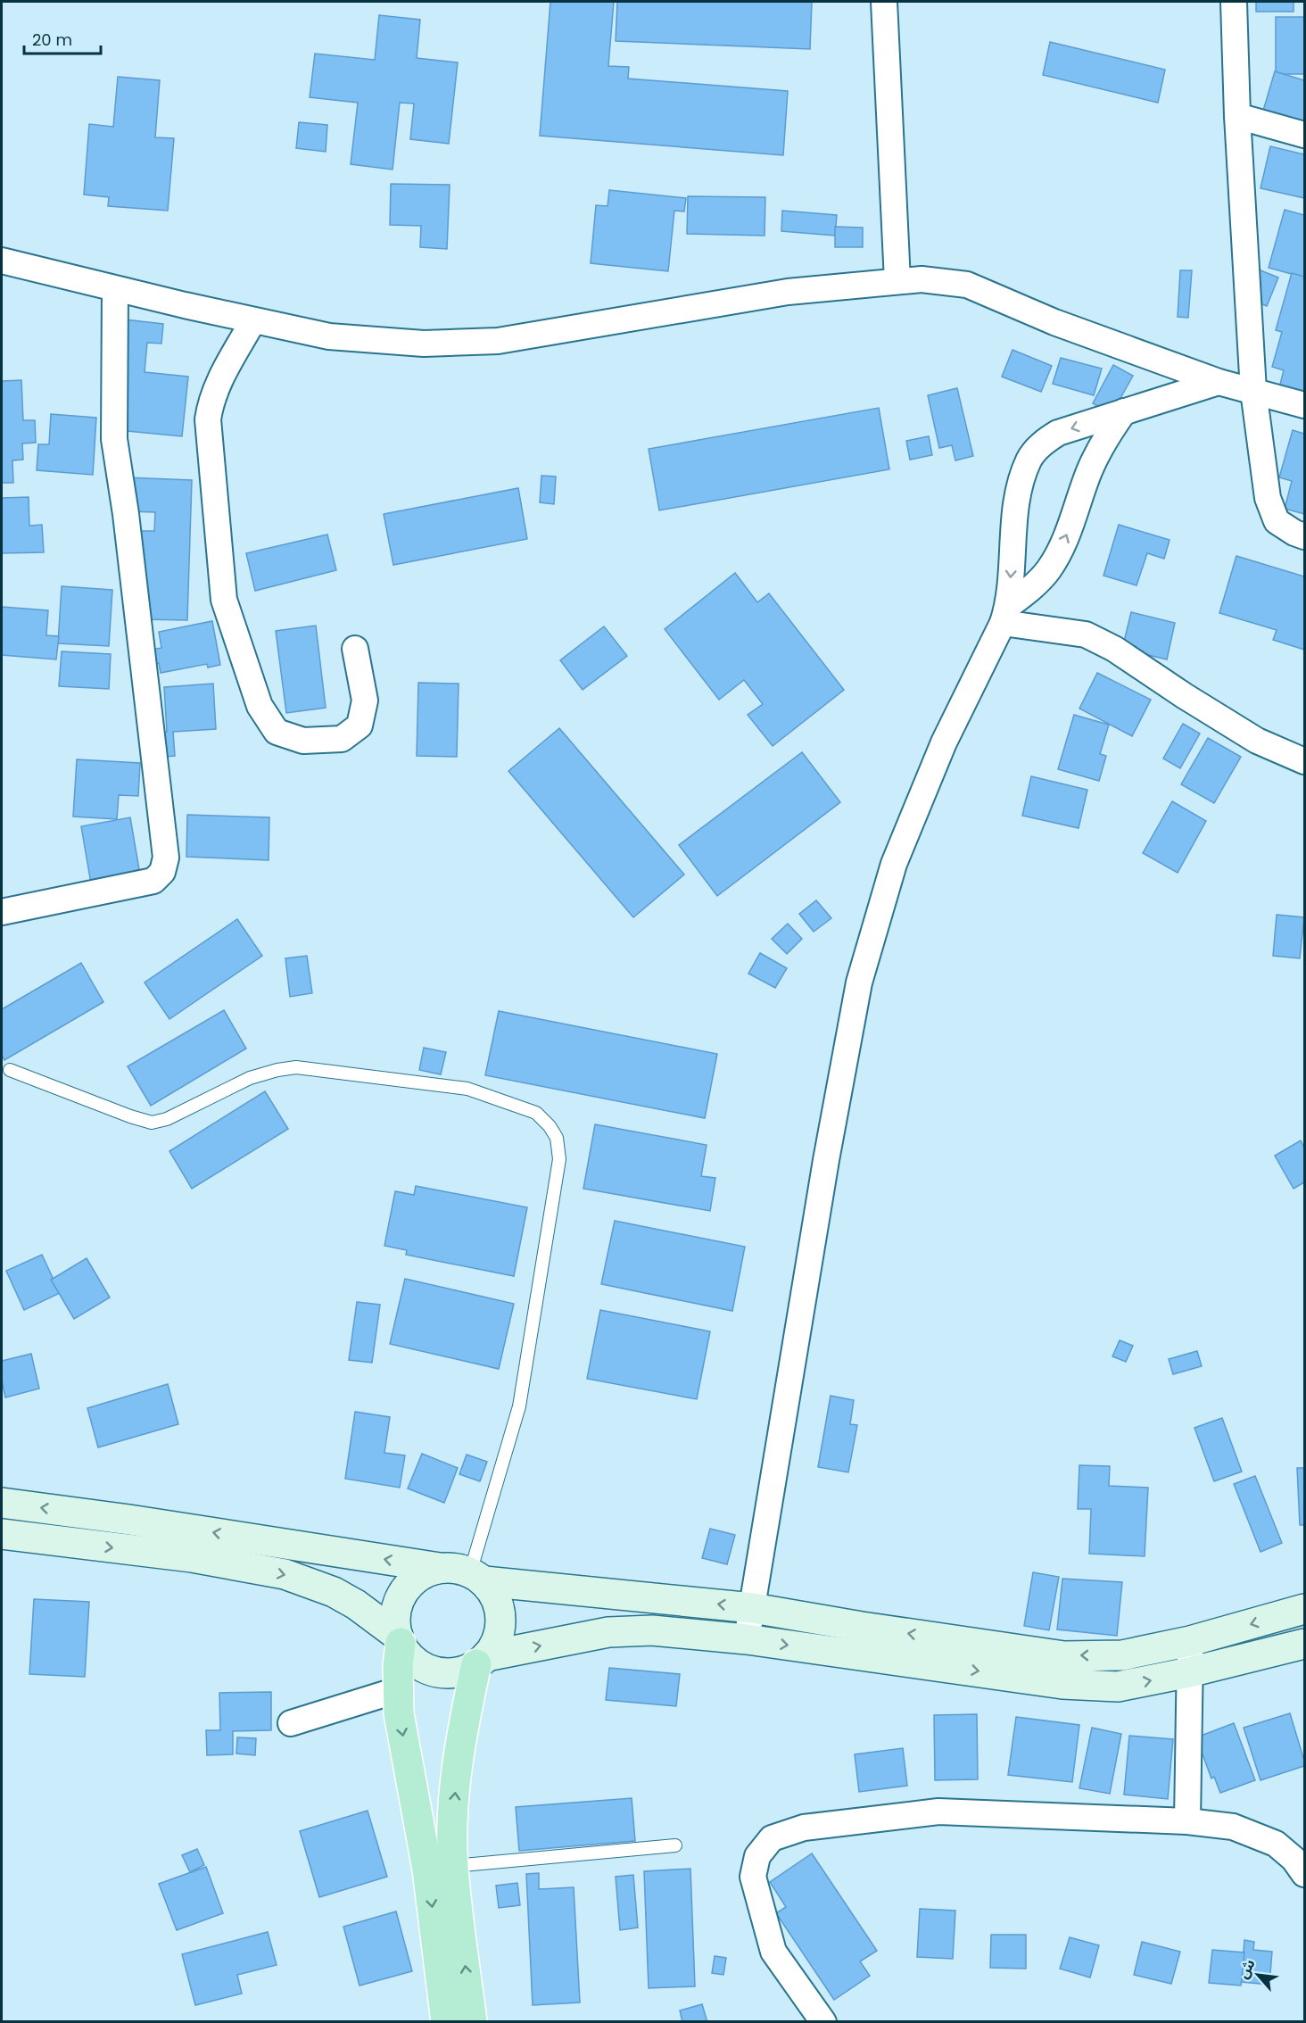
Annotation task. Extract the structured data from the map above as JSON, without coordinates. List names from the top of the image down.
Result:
{
  "scale_bar": "20 m",
  "north": "top left"
}
